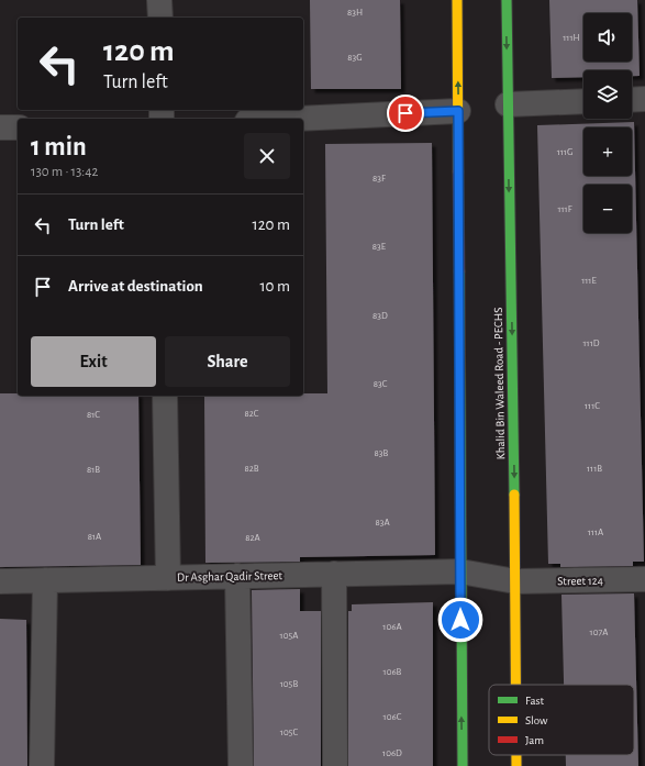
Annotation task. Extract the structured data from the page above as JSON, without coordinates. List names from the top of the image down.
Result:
{
  "streets": {
    "main road": ["Khalid Bin Waleed Road - PECHS"],
    "street": ["Dr Asghar Qadir Street", "Street 124"]
  },
  "crossings": [
    ["Khalid Bin Waleed Road - PECHS", "Street 124"],
    ["Dr Asghar Qadir Street", "Street 124"]
  ],
  "house_numbers": [
    "83H",
    "111H",
    "83G",
    "111G",
    "83F",
    "111F",
    "83E",
    "111E",
    "83D",
    "111D",
    "83C",
    "111C",
    "82C",
    "81C",
    "83B",
    "82B",
    "111B",
    "81B",
    "83A",
    "111A",
    "81A",
    "82A",
    "106A",
    "107A",
    "105A",
    "106B",
    "105B",
    "106C",
    "105C",
    "106D"
  ],
  "legend": ["Fast", "Slow", "Jam"],
  "page": {
    "map_buttons": ["+", "−"],
    "turn": ["120 m", "Turn left"],
    "heading": ["1 min", "130 m · 13:42"],
    "list": [
      {
        "name": "Turn left",
        "value": "120 m"
      },
      {
        "name": "Arrive at destination",
        "value": "10 m"
      }
    ],
    "buttons": ["Exit", "Share"]
  }
}
